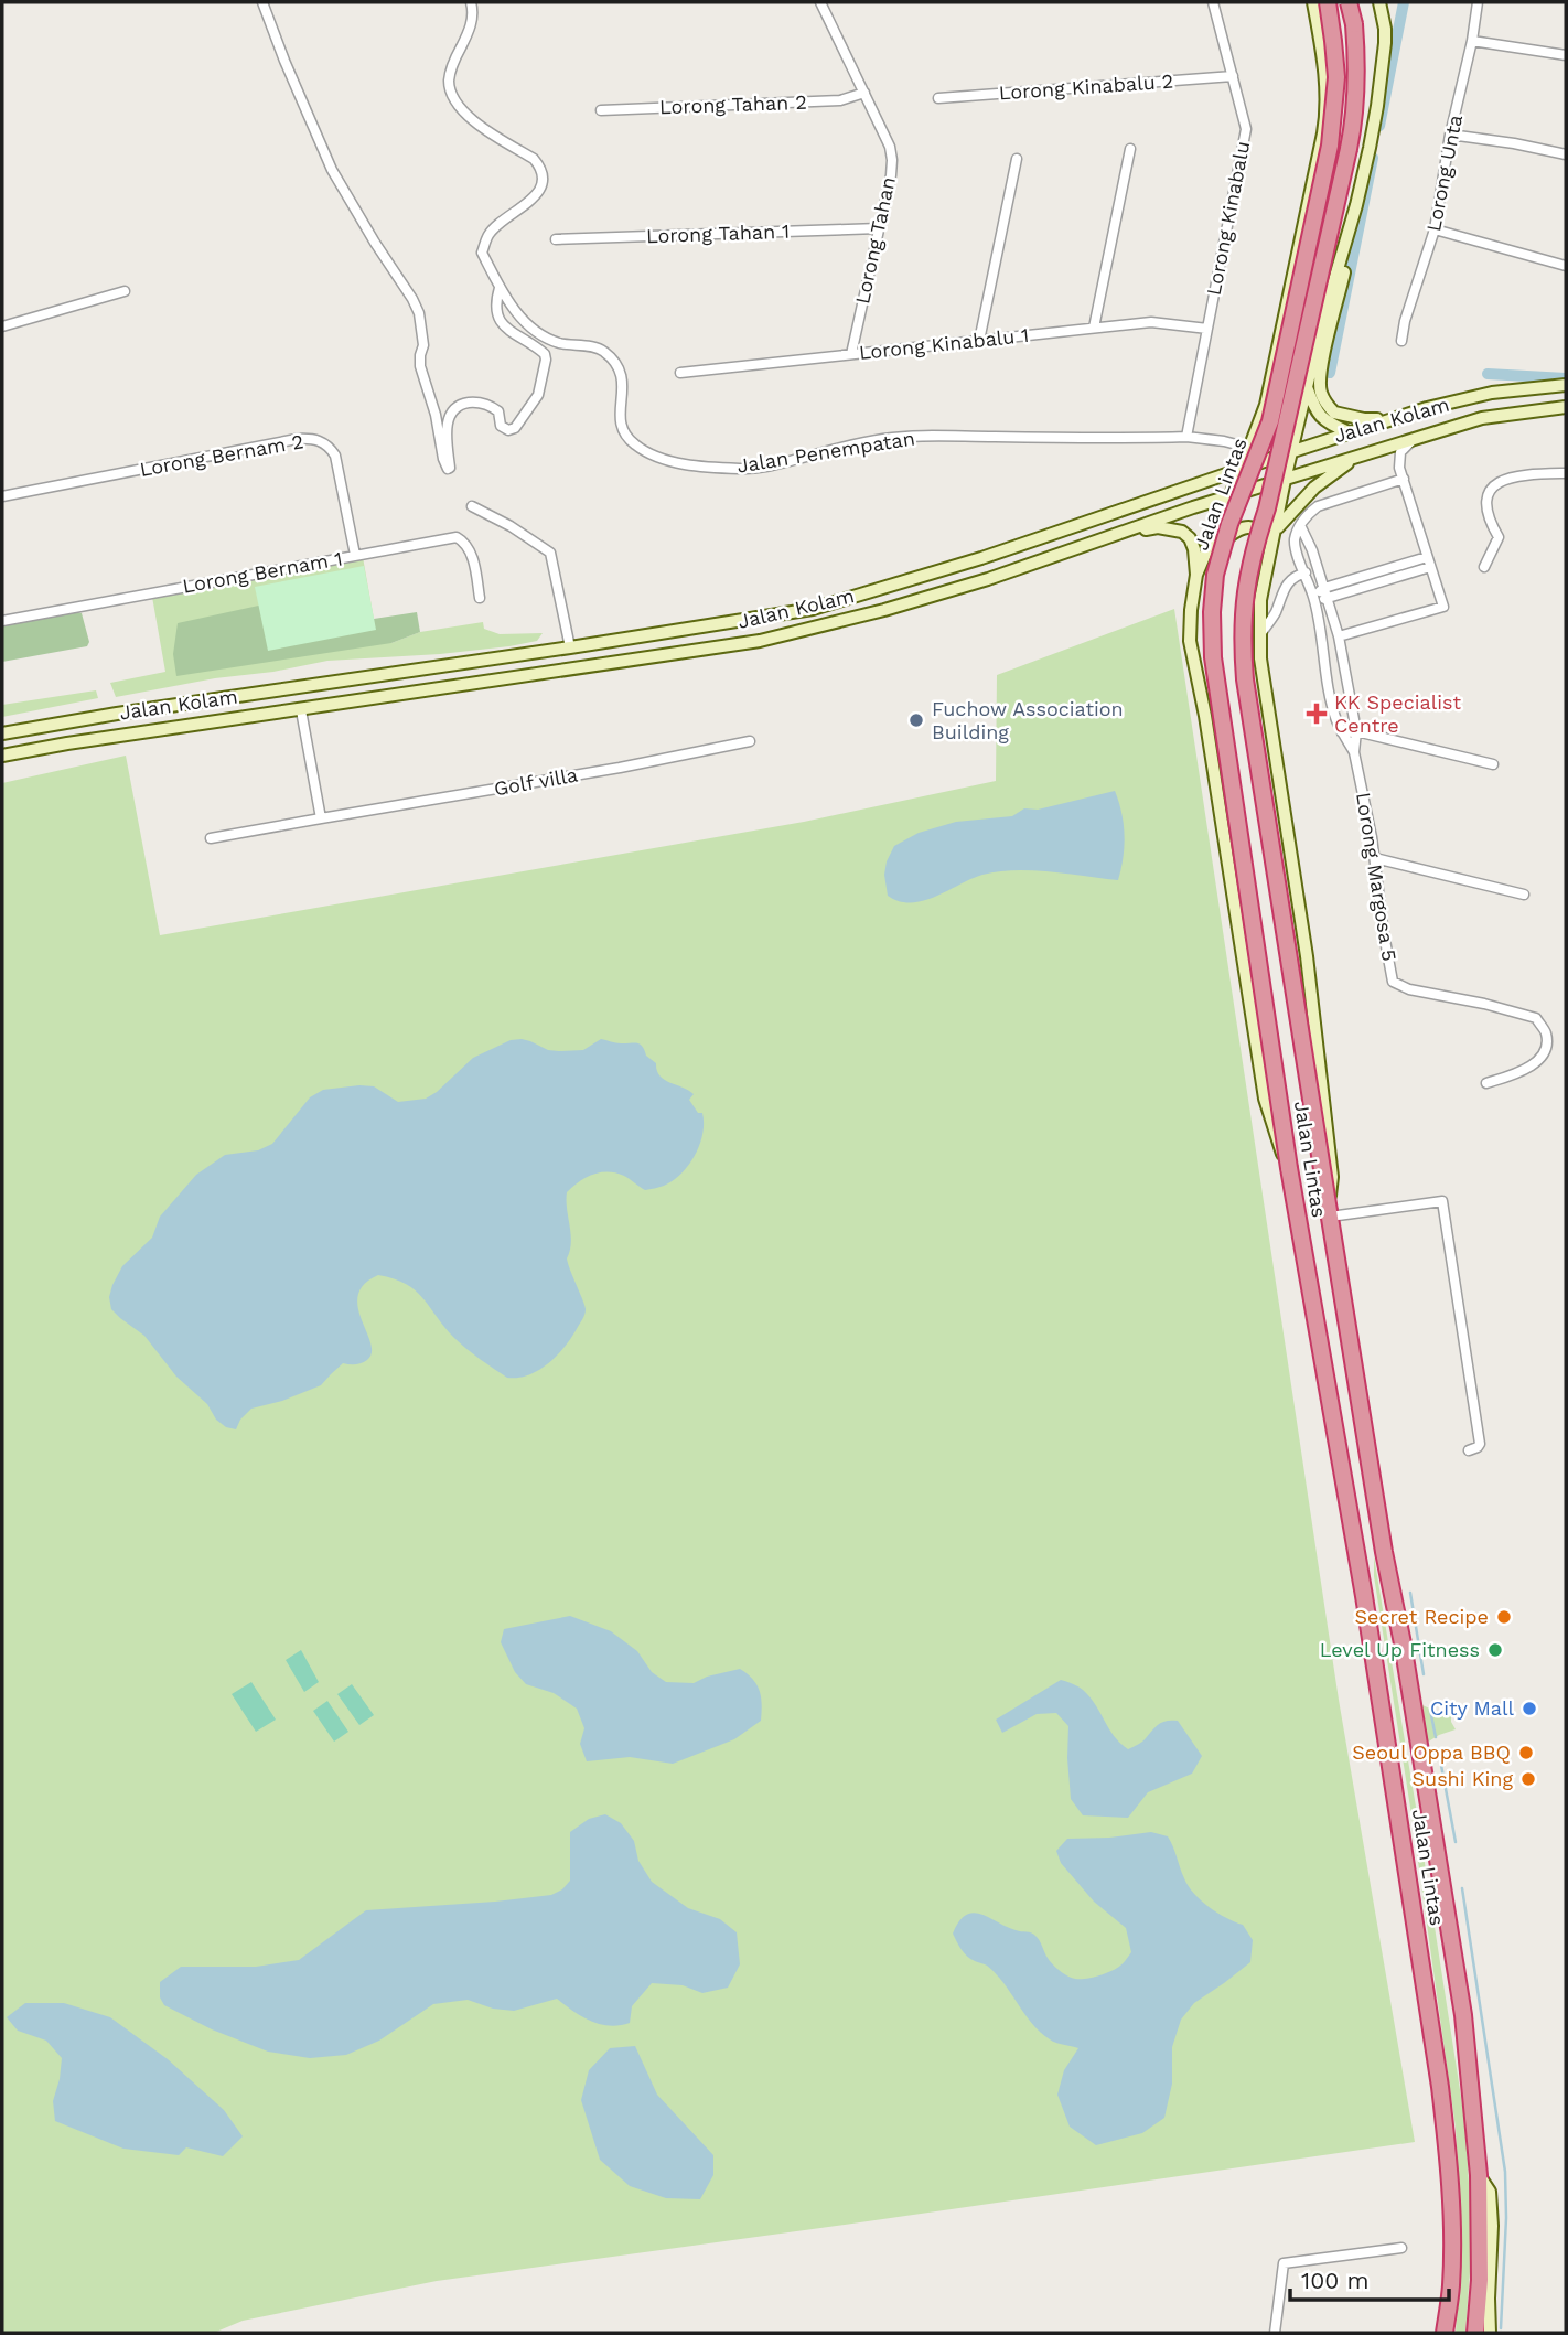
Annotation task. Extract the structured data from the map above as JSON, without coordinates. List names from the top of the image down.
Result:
{
  "streets": {
    "highway": ["Jalan Lintas"],
    "main road": ["Jalan Kolam"],
    "street": [
      "Lorong Kinabalu 2",
      "Lorong Tahan 2",
      "Lorong Unta",
      "Lorong Kinabalu",
      "Lorong Tahan 1",
      "Lorong Tahan",
      "Lorong Kinabalu 1",
      "Jalan Penempatan",
      "Lorong Bernam 2",
      "Lorong Bernam 1",
      "Golf villa",
      "Lorong Margosa 5"
    ]
  },
  "crossings": [
    ["Lorong Kinabalu 2", "Lorong Kinabalu"],
    ["Lorong Tahan 2", "Lorong Tahan"],
    ["Lorong Kinabalu", "Lorong Kinabalu 1"],
    ["Lorong Kinabalu", "Jalan Penempatan"],
    ["Lorong Tahan 1", "Lorong Tahan"],
    ["Lorong Tahan", "Lorong Kinabalu 1"],
    ["Jalan Kolam", "Jalan Lintas"],
    ["Jalan Penempatan", "Jalan Lintas"],
    ["Lorong Bernam 2", "Lorong Bernam 1"]
  ],
  "places": {
    "health": ["KK Specialist Centre"],
    "other": [
      "Fuchow Association Building",
      "Secret Recipe",
      "Level Up Fitness",
      "City Mall",
      "Seoul Oppa BBQ",
      "Sushi King"
    ]
  },
  "scale_bar": "100 m"
}
